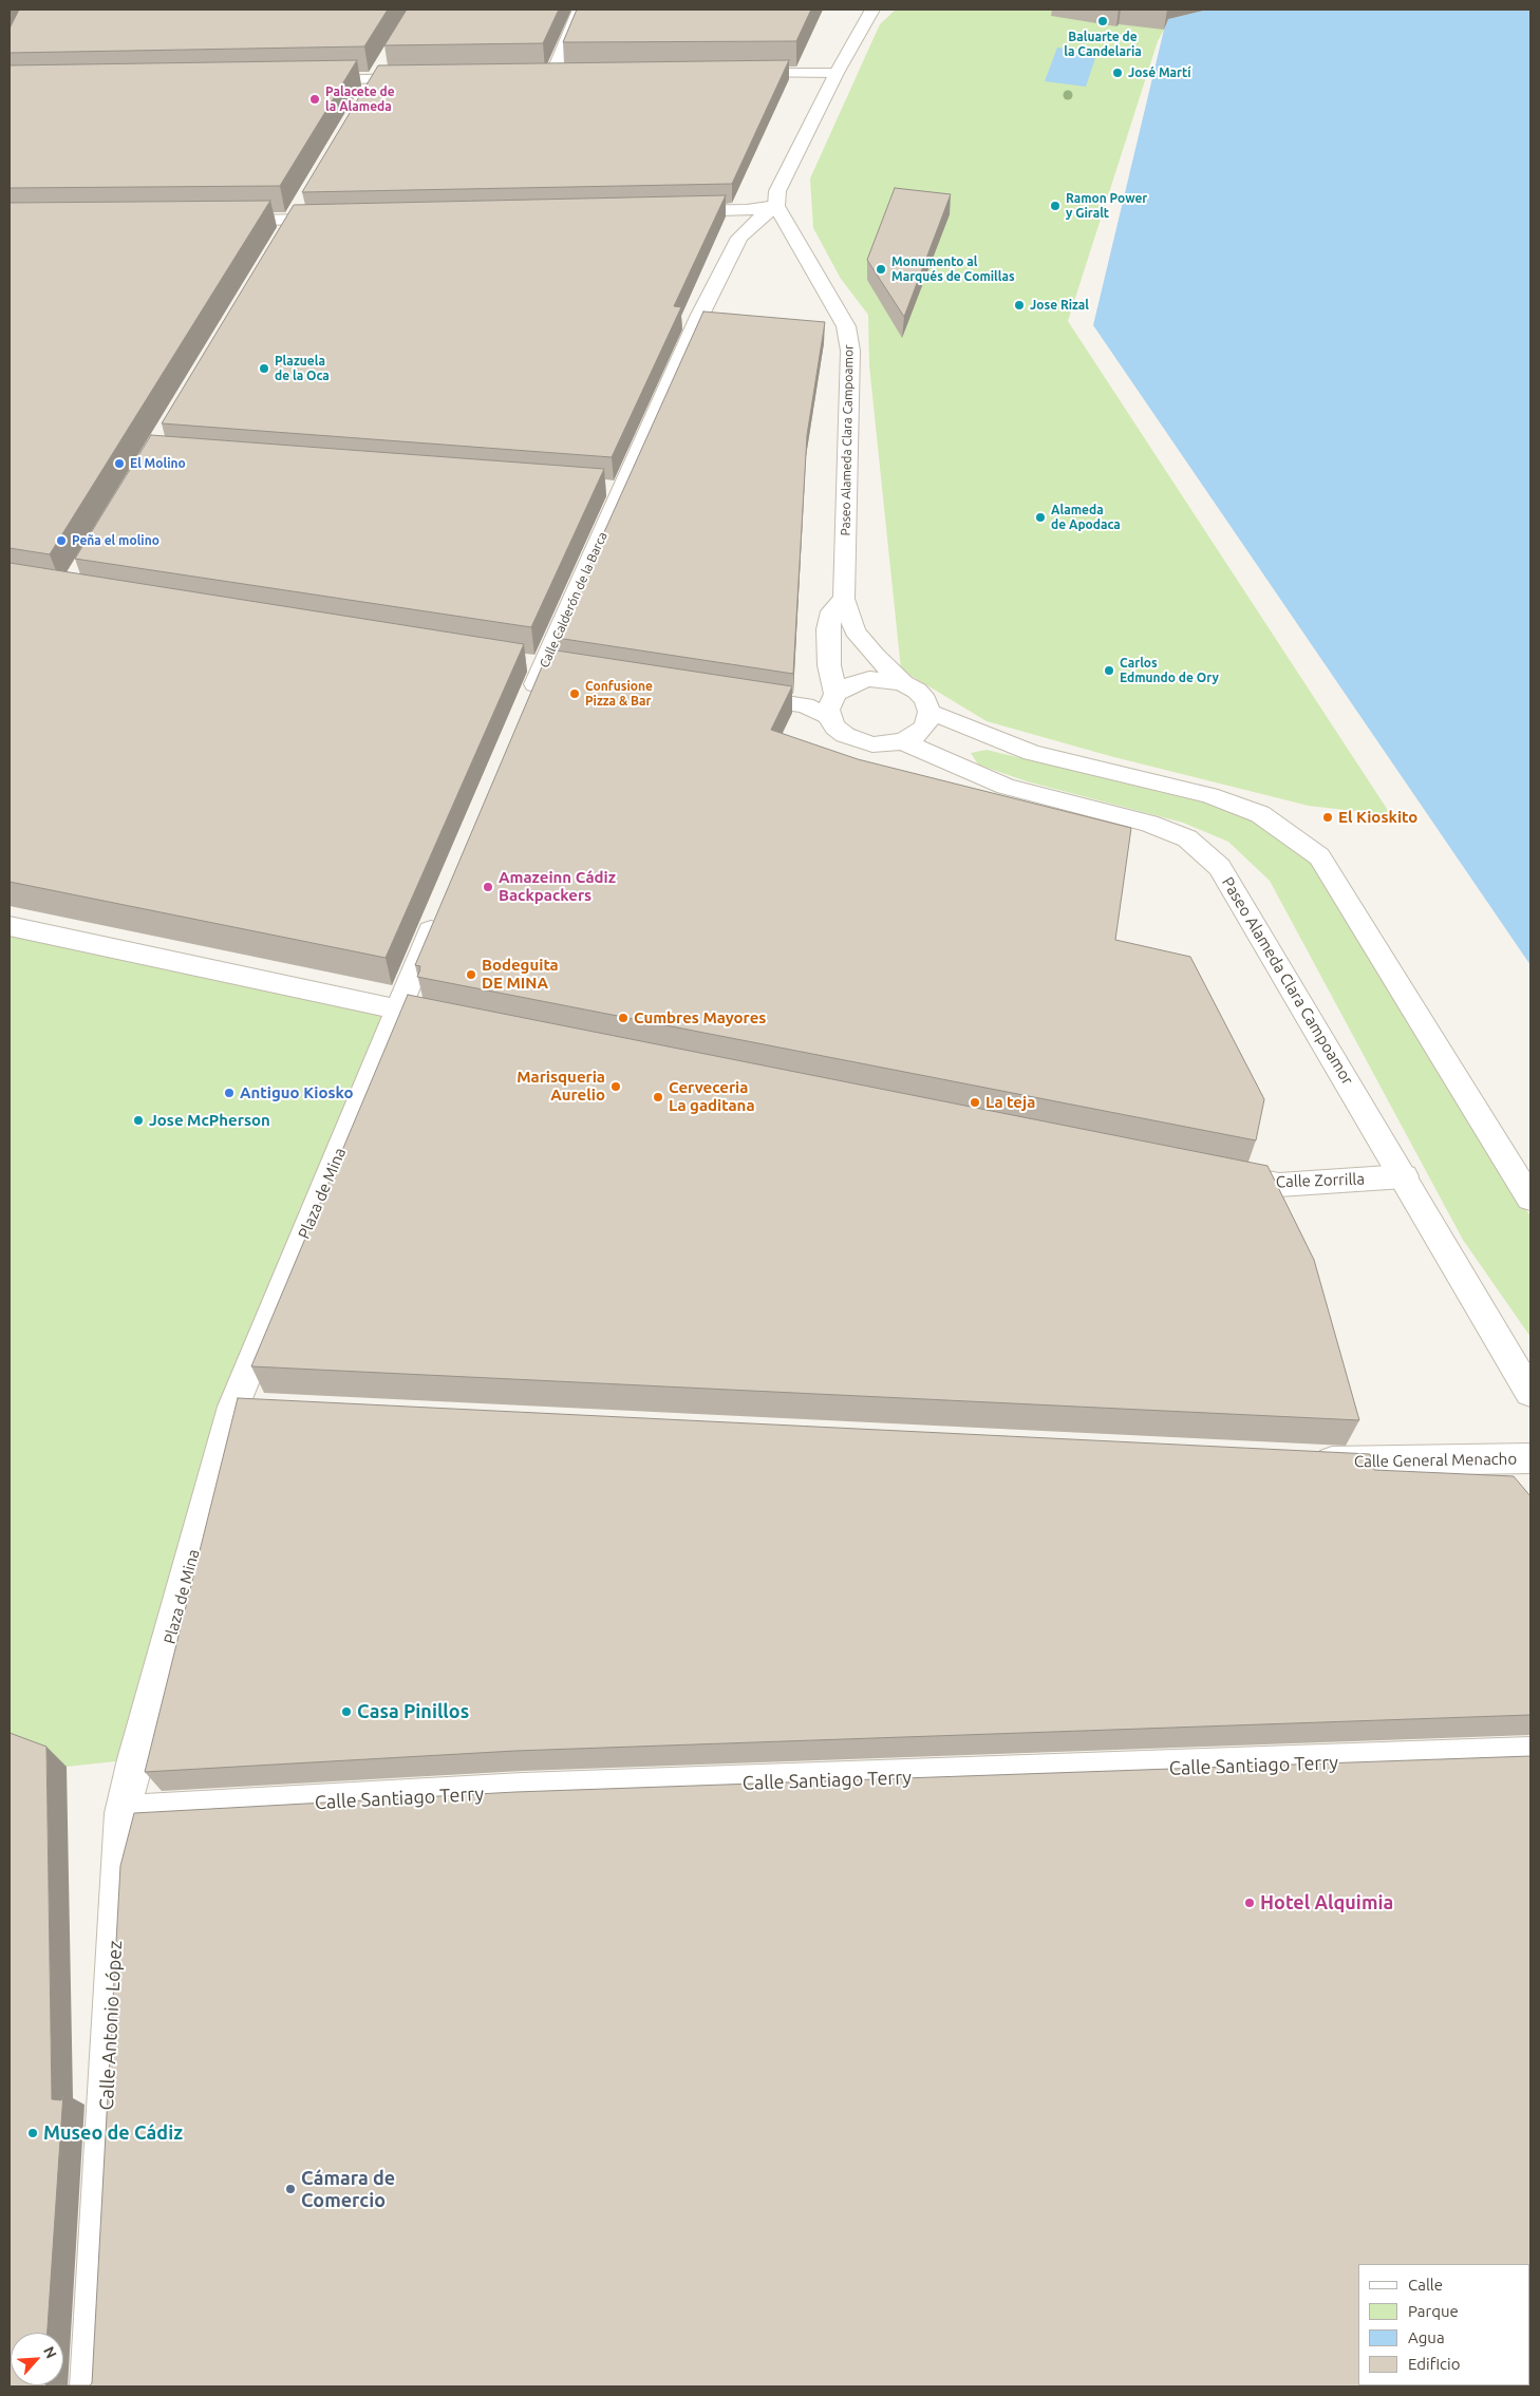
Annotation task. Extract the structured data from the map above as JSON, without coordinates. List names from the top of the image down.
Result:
{
  "streets": {
    "street": [
      "Paseo Alameda Clara Campoamor",
      "Calle Calderón de la Barca",
      "Calle Zorrilla",
      "Plaza de Mina",
      "Calle General Menacho",
      "Calle Santiago Terry",
      "Calle Antonio López"
    ]
  },
  "crossings": [
    ["Paseo Alameda Clara Campoamor", "Calle Calderón de la Barca"],
    ["Paseo Alameda Clara Campoamor", "Calle Zorrilla"],
    ["Plaza de Mina", "Calle Antonio López"],
    ["Calle Santiago Terry", "Calle Antonio López"]
  ],
  "places": [
    "Baluarte de la Candelaria",
    "José Martí",
    "Palacete de la Alameda",
    "Ramon Power y Giralt",
    "Monumento al Marqués de Comillas",
    "Jose Rizal",
    "Plazuela de la Oca",
    "El Molino",
    "Alameda de Apodaca",
    "Peña el molino",
    "Carlos Edmundo de Ory",
    "Confusione Pizza & Bar",
    "El Kioskito",
    "Amazeinn Cádiz Backpackers",
    "Bodeguita DE MINA",
    "Cumbres Mayores",
    "Marisqueria Aurelio",
    "Antiguo Kiosko",
    "Cerveceria La gaditana",
    "La teja",
    "Jose McPherson",
    "Casa Pinillos",
    "Hotel Alquimia",
    "Museo de Cádiz",
    "Cámara de Comercio"
  ],
  "legend": [
    "Calle",
    "Parque",
    "Agua",
    "Edificio"
  ],
  "north": "top right"
}
